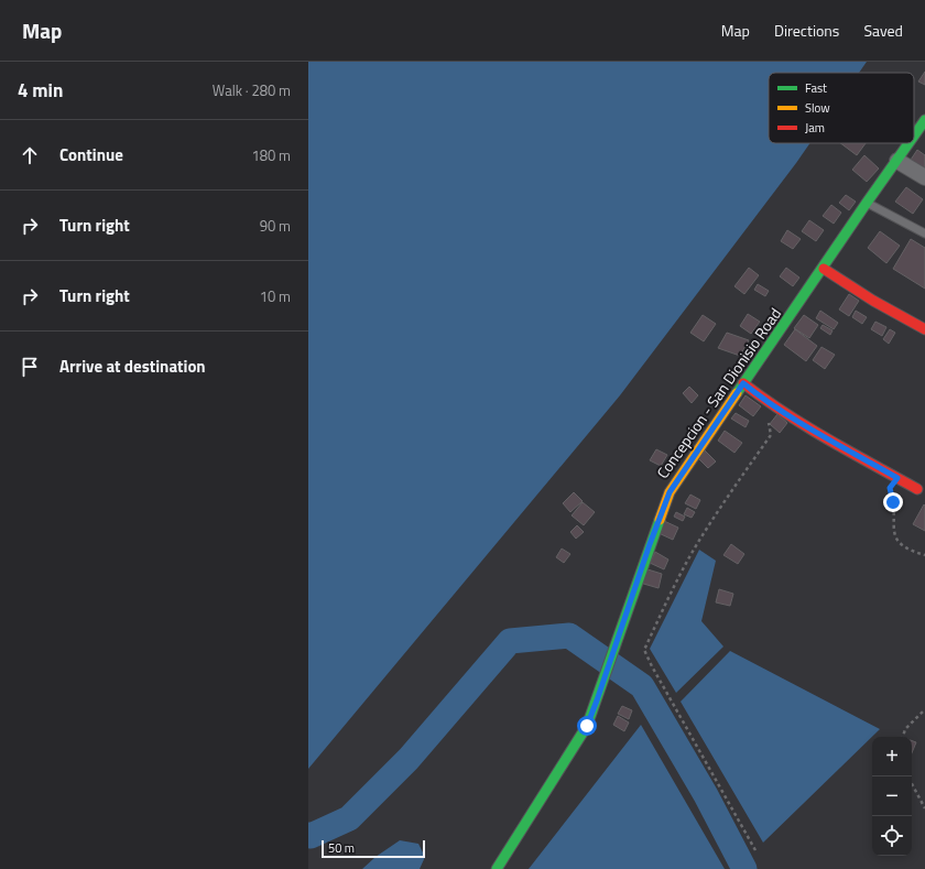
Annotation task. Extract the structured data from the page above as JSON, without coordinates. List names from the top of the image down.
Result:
{
  "streets": {
    "main road": ["Concepcion - San Dionisio Road"]
  },
  "legend": ["Fast", "Slow", "Jam"],
  "scale_bar": "50 m",
  "page": {
    "header": "Map",
    "nav": ["Map", "Directions", "Saved"],
    "heading": ["4 min", "Walk · 280 m"],
    "list": [
      ["Continue", "180 m"],
      ["Turn right", "90 m"],
      ["Turn right", "10 m"],
      "Arrive at destination"
    ],
    "map_buttons": ["+", "−"],
    "scale": "50 m"
  }
}
